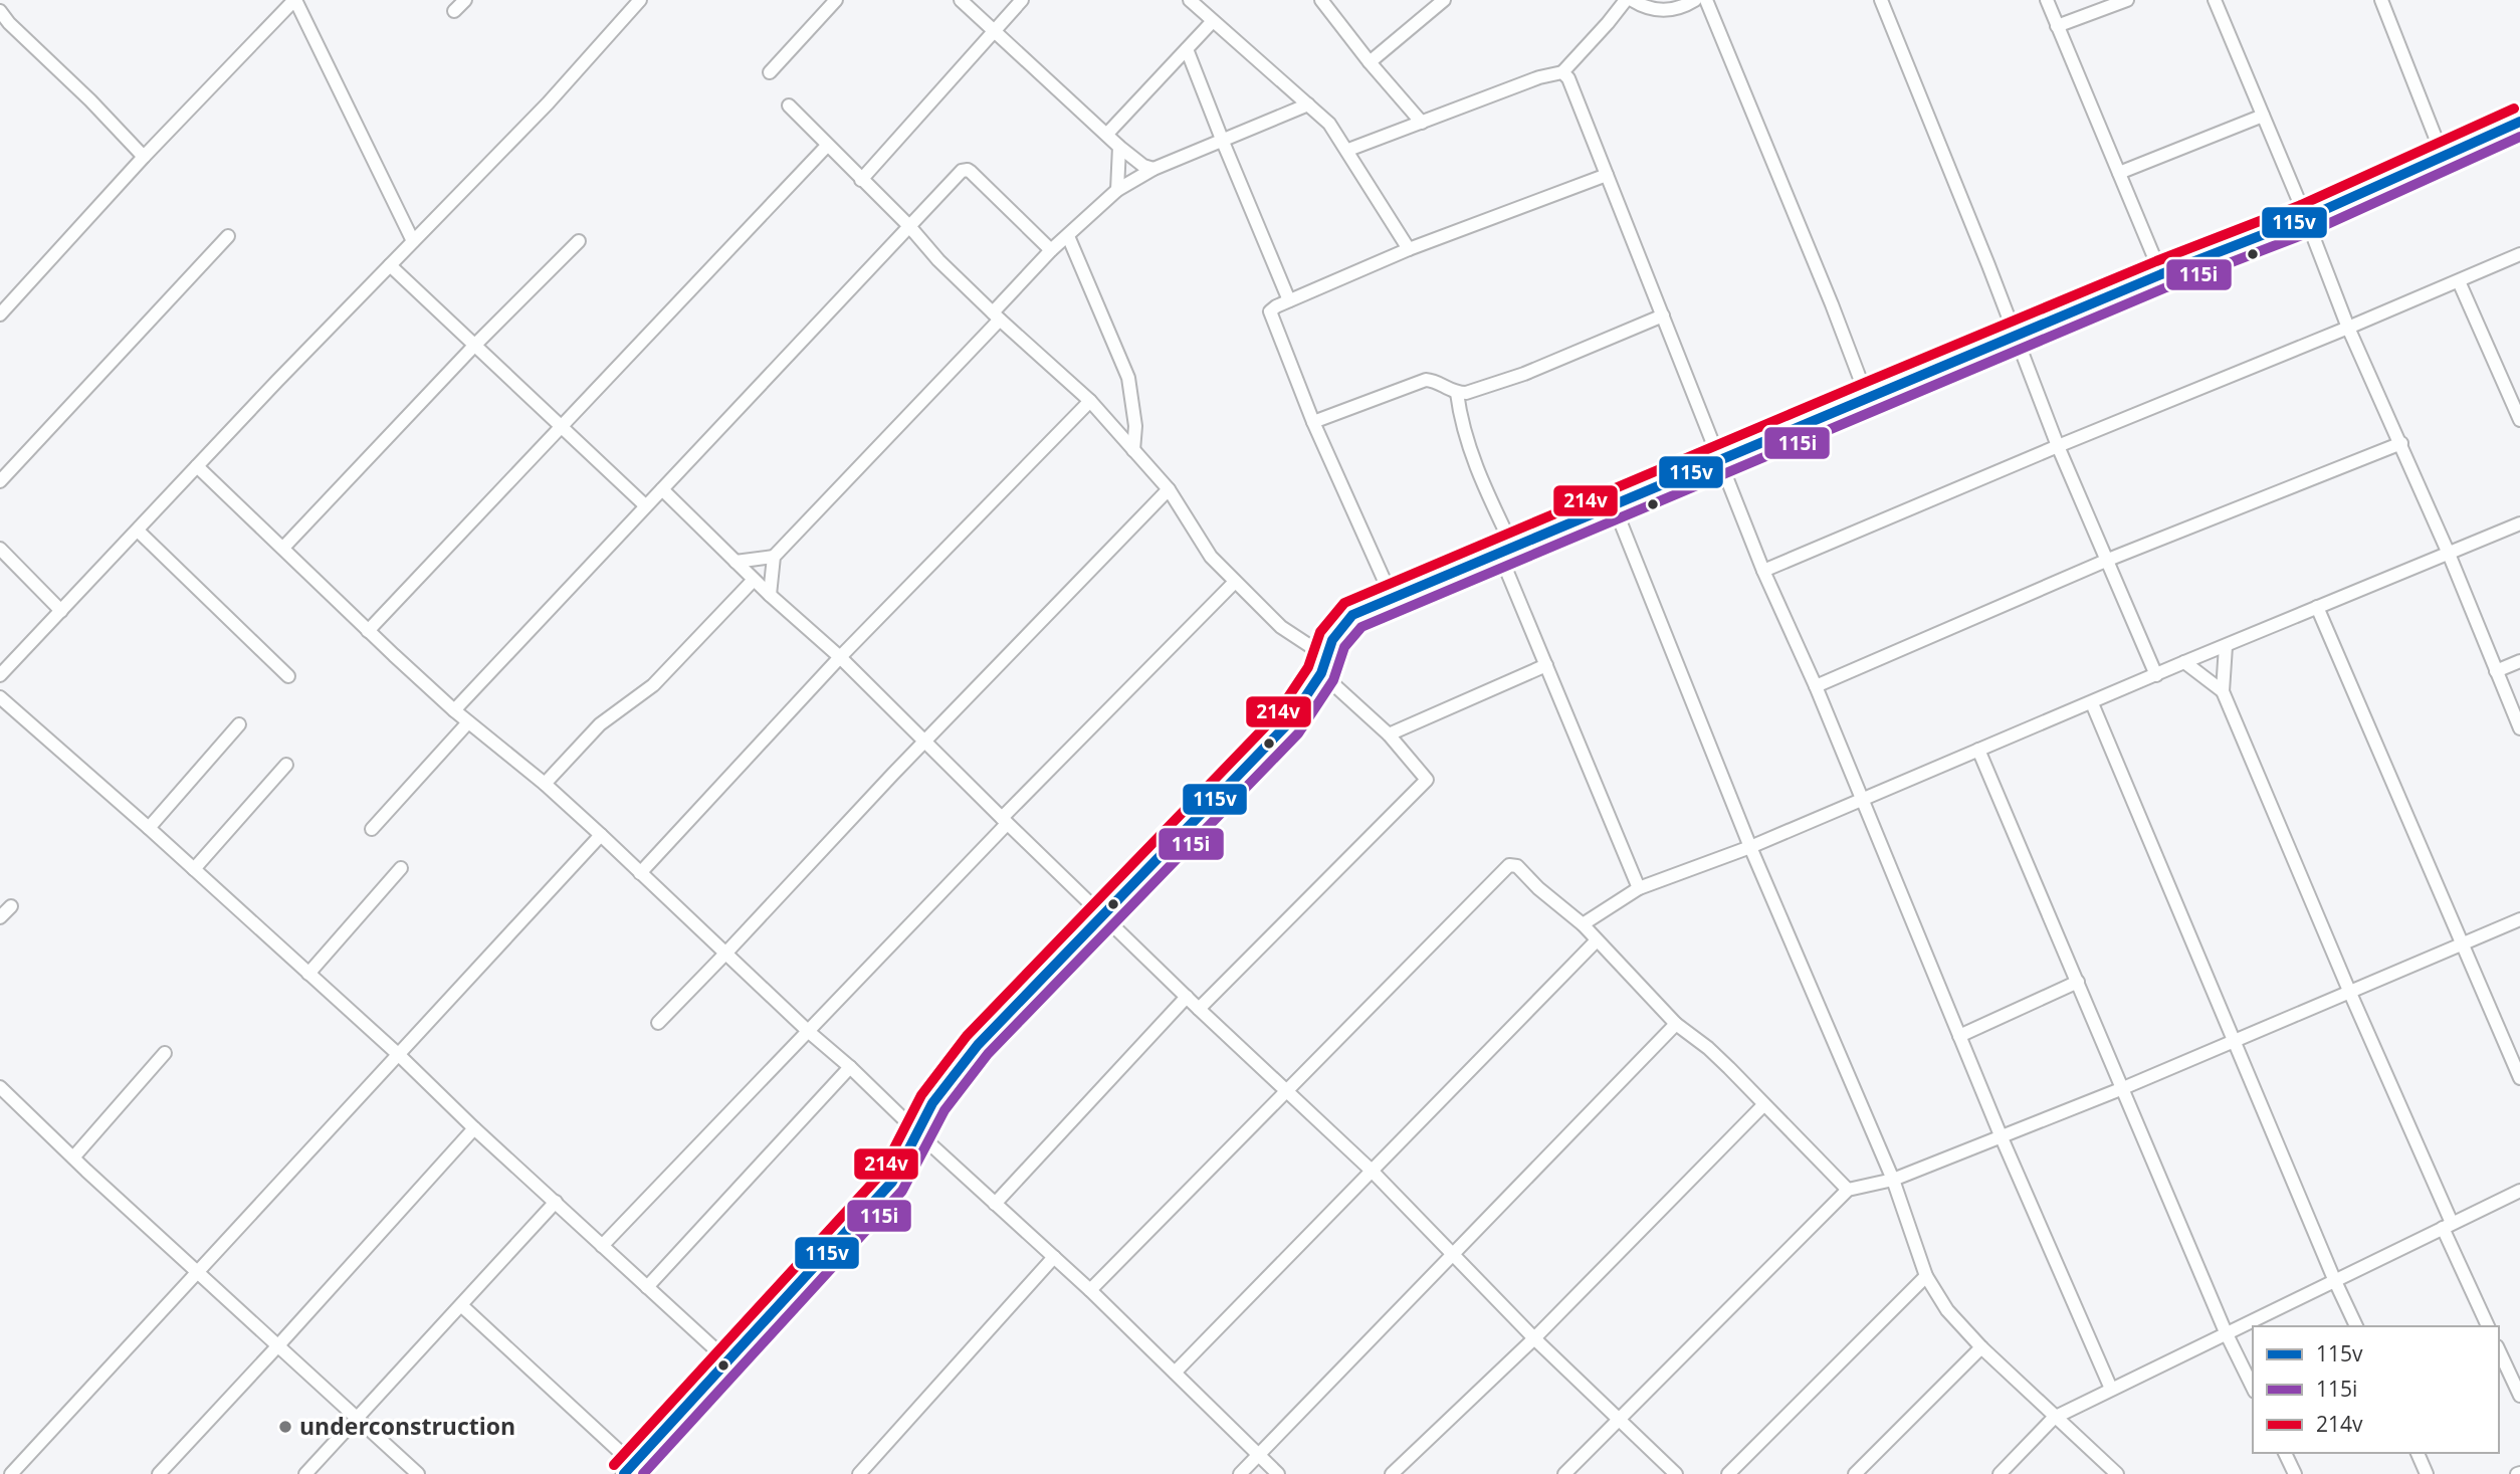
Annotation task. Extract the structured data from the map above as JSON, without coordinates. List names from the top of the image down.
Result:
{
  "places": ["underconstruction"],
  "lines": ["transit line 214v", "transit line 115v", "transit line 115i"],
  "legend": ["115v", "115i", "214v"]
}
